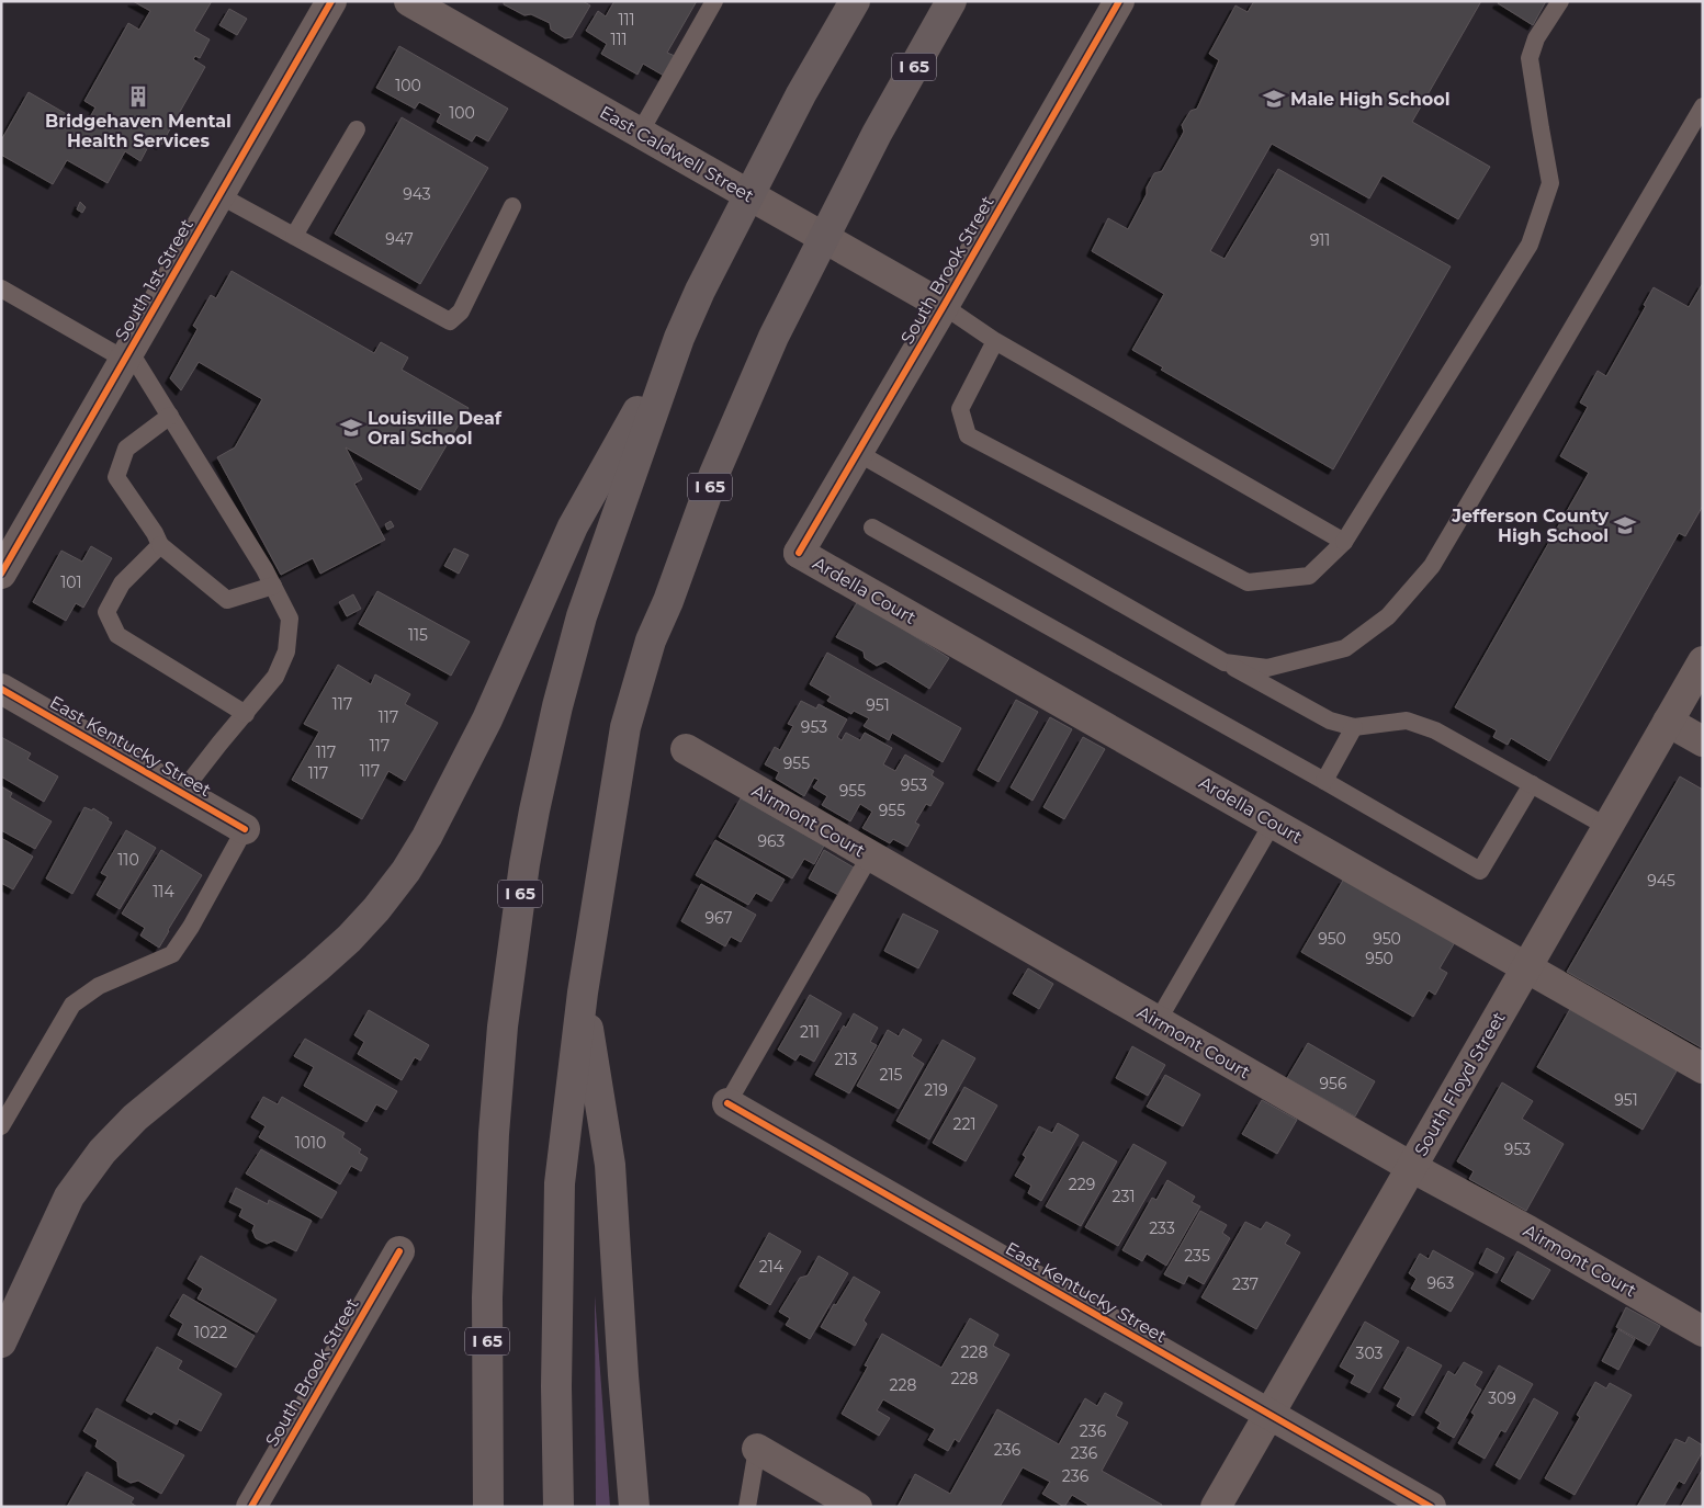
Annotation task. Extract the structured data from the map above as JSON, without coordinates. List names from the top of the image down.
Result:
{
  "streets": {
    "highway": ["I 65"],
    "street": [
      "East Caldwell Street",
      "South Brook Street",
      "South 1st Street",
      "Ardella Court",
      "East Kentucky Street",
      "Airmont Court",
      "South Floyd Street"
    ]
  },
  "crossings": [
    ["East Caldwell Street", "South Brook Street"],
    ["South Brook Street", "Ardella Court"],
    ["Ardella Court", "South Floyd Street"],
    ["East Kentucky Street", "South Floyd Street"],
    ["Airmont Court", "South Floyd Street"]
  ],
  "places": {
    "building": ["Bridgehaven Mental Health Services"],
    "school or university": ["Male High School", "Louisville Deaf Oral School", "Jefferson County High School"]
  },
  "house_numbers": [
    "111",
    "111",
    "100",
    "100",
    "943",
    "947",
    "911",
    "101",
    "115",
    "117",
    "951",
    "117",
    "953",
    "117",
    "117",
    "955",
    "117",
    "117",
    "953",
    "955",
    "955",
    "963",
    "110",
    "945",
    "114",
    "967",
    "950",
    "950",
    "950",
    "211",
    "213",
    "215",
    "956",
    "219",
    "951",
    "221",
    "1010",
    "953",
    "229",
    "231",
    "233",
    "235",
    "214",
    "963",
    "237",
    "1022",
    "228",
    "303",
    "228",
    "228",
    "309",
    "236",
    "236",
    "236",
    "236"
  ]
}
